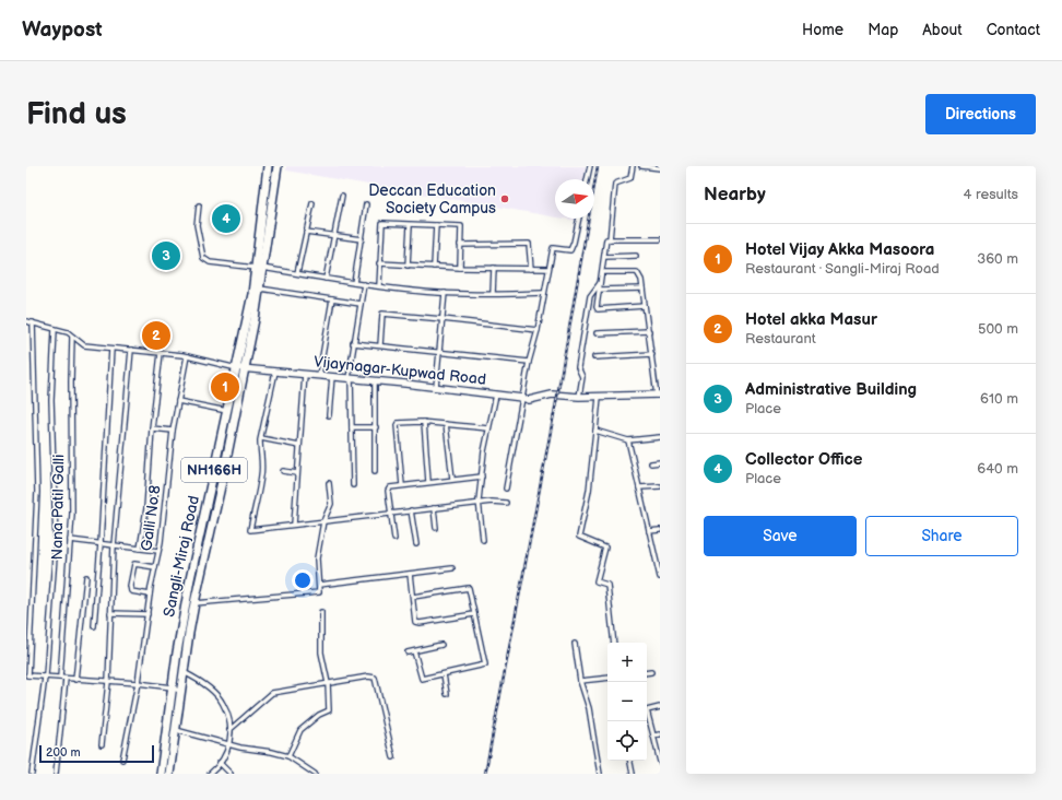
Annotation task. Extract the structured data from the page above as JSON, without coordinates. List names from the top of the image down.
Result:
{
  "streets": {
    "highway": ["NH166H", "Sangli-Miraj Road"],
    "street": ["Vijaynagar-Kupwad Road", "Nana Patil Galli", "Galli No.8"]
  },
  "crossings": [
    ["Vijaynagar-Kupwad Road", "Sangli-Miraj Road"]
  ],
  "places": ["Deccan Education Society Campus"],
  "scale_bar": "200 m",
  "north": "right",
  "page": {
    "header": "Waypost",
    "nav": [
      "Home",
      "Map",
      "About",
      "Contact"
    ],
    "buttons": [
      "Directions",
      ["Save", "Share"]
    ],
    "title": "Find us",
    "heading": ["Nearby", "4 results"],
    "pins": [
      "4",
      "3",
      "2",
      "1"
    ],
    "list": [
      {
        "mark": "1",
        "name": "Hotel Vijay Akka Masoora",
        "note": "Restaurant · Sangli-Miraj Road",
        "value": "360 m"
      },
      {
        "mark": "2",
        "name": "Hotel akka Masur",
        "note": "Restaurant",
        "value": "500 m"
      },
      {
        "mark": "3",
        "name": "Administrative Building",
        "note": "Place",
        "value": "610 m"
      },
      {
        "mark": "4",
        "name": "Collector Office",
        "note": "Place",
        "value": "640 m"
      }
    ],
    "map_buttons": ["+", "−"],
    "scale": "200 m"
  }
}
